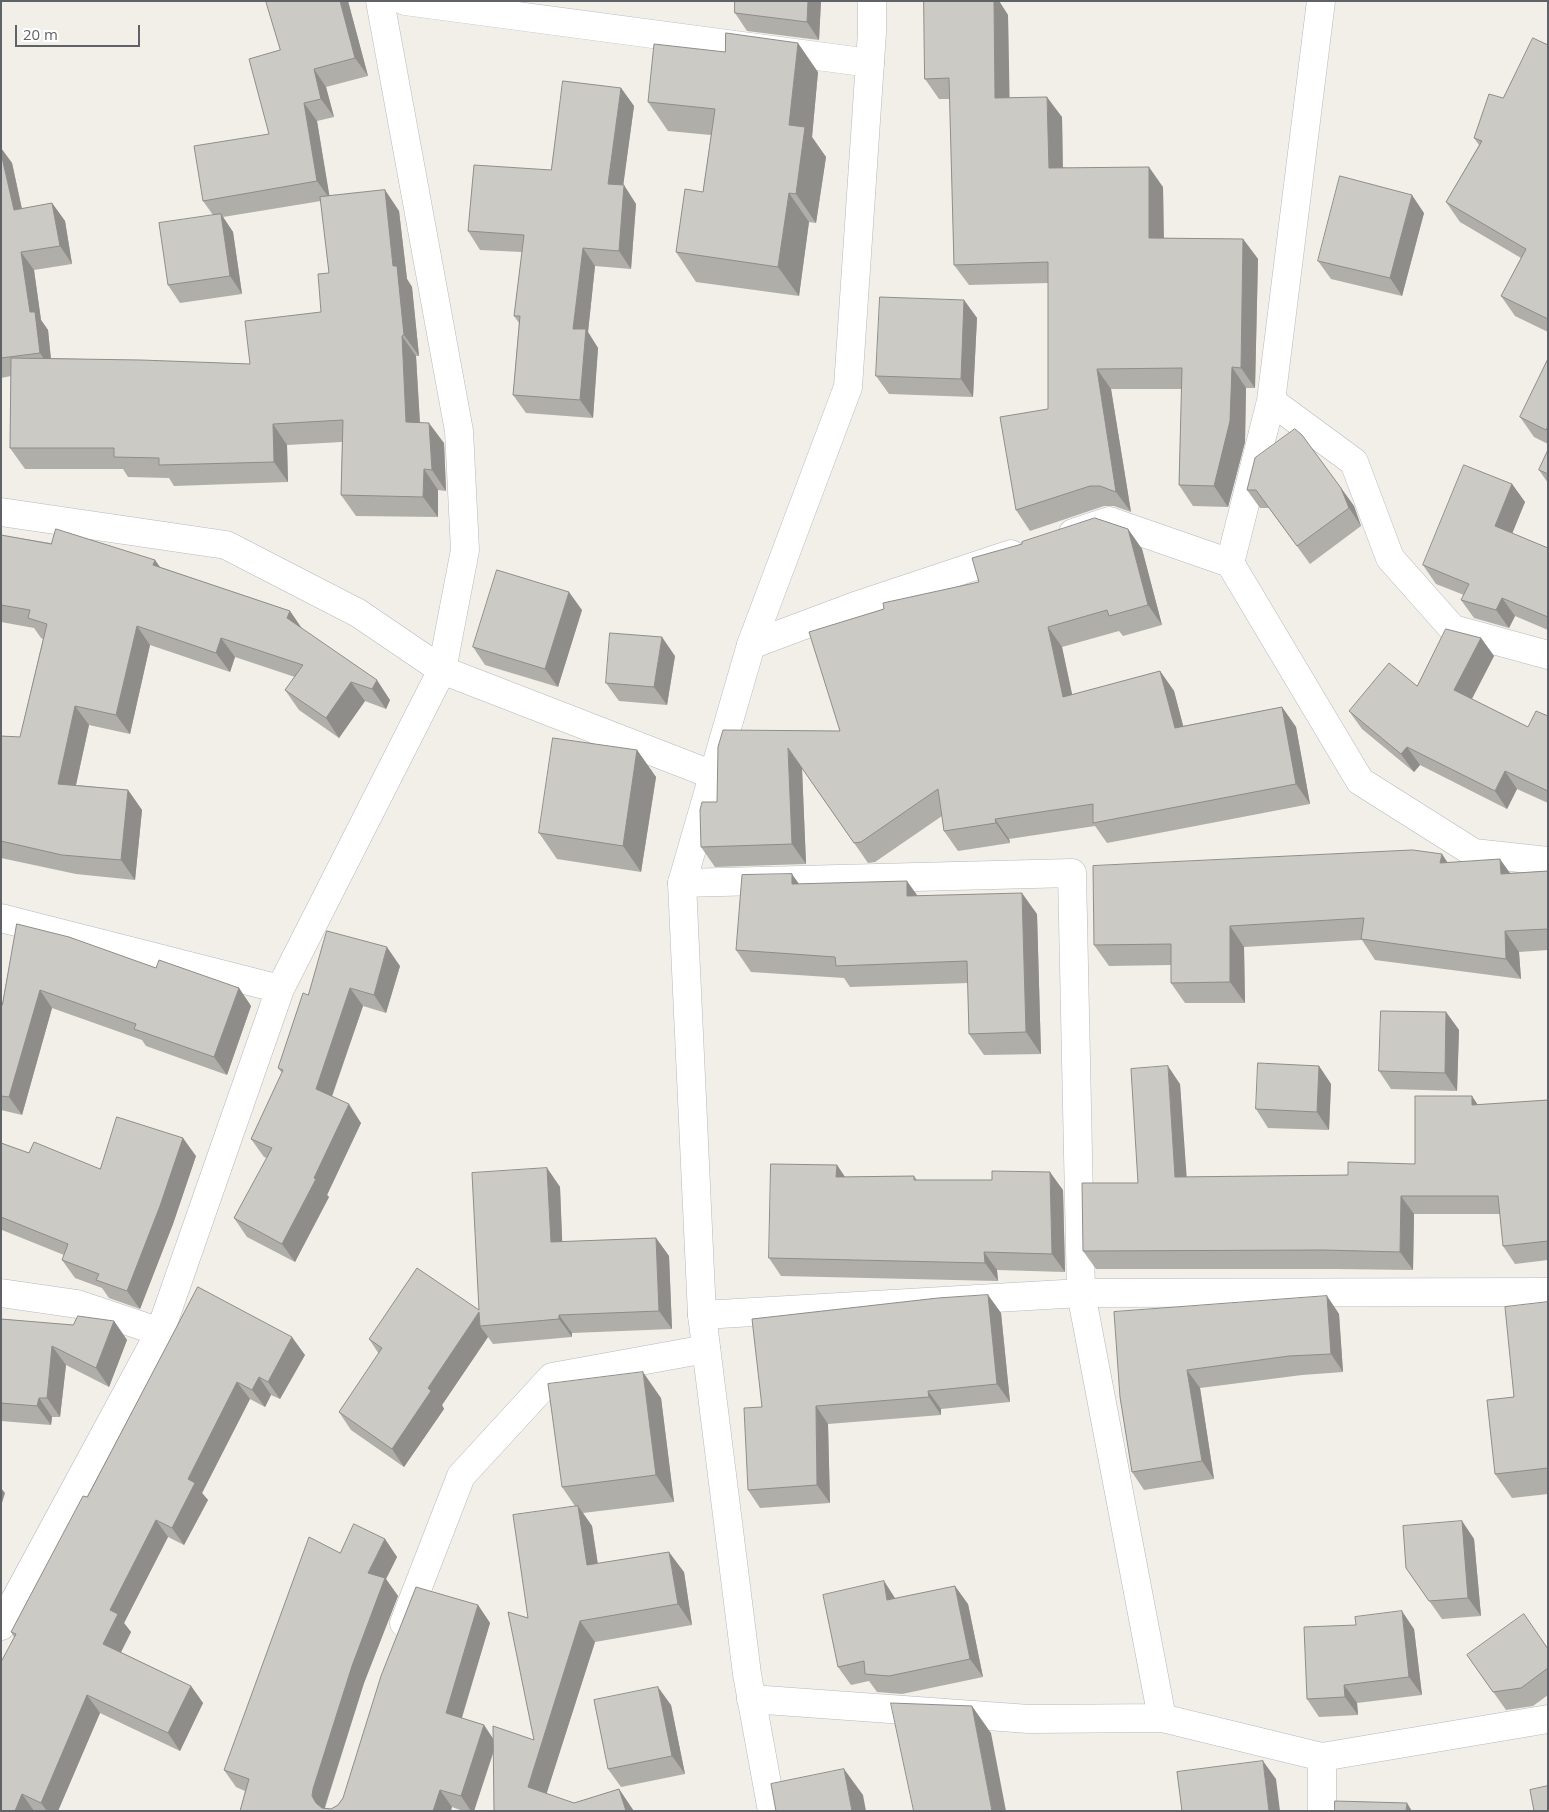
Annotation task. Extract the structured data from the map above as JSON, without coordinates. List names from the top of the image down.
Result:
{
  "scale_bar": "20 m"
}
